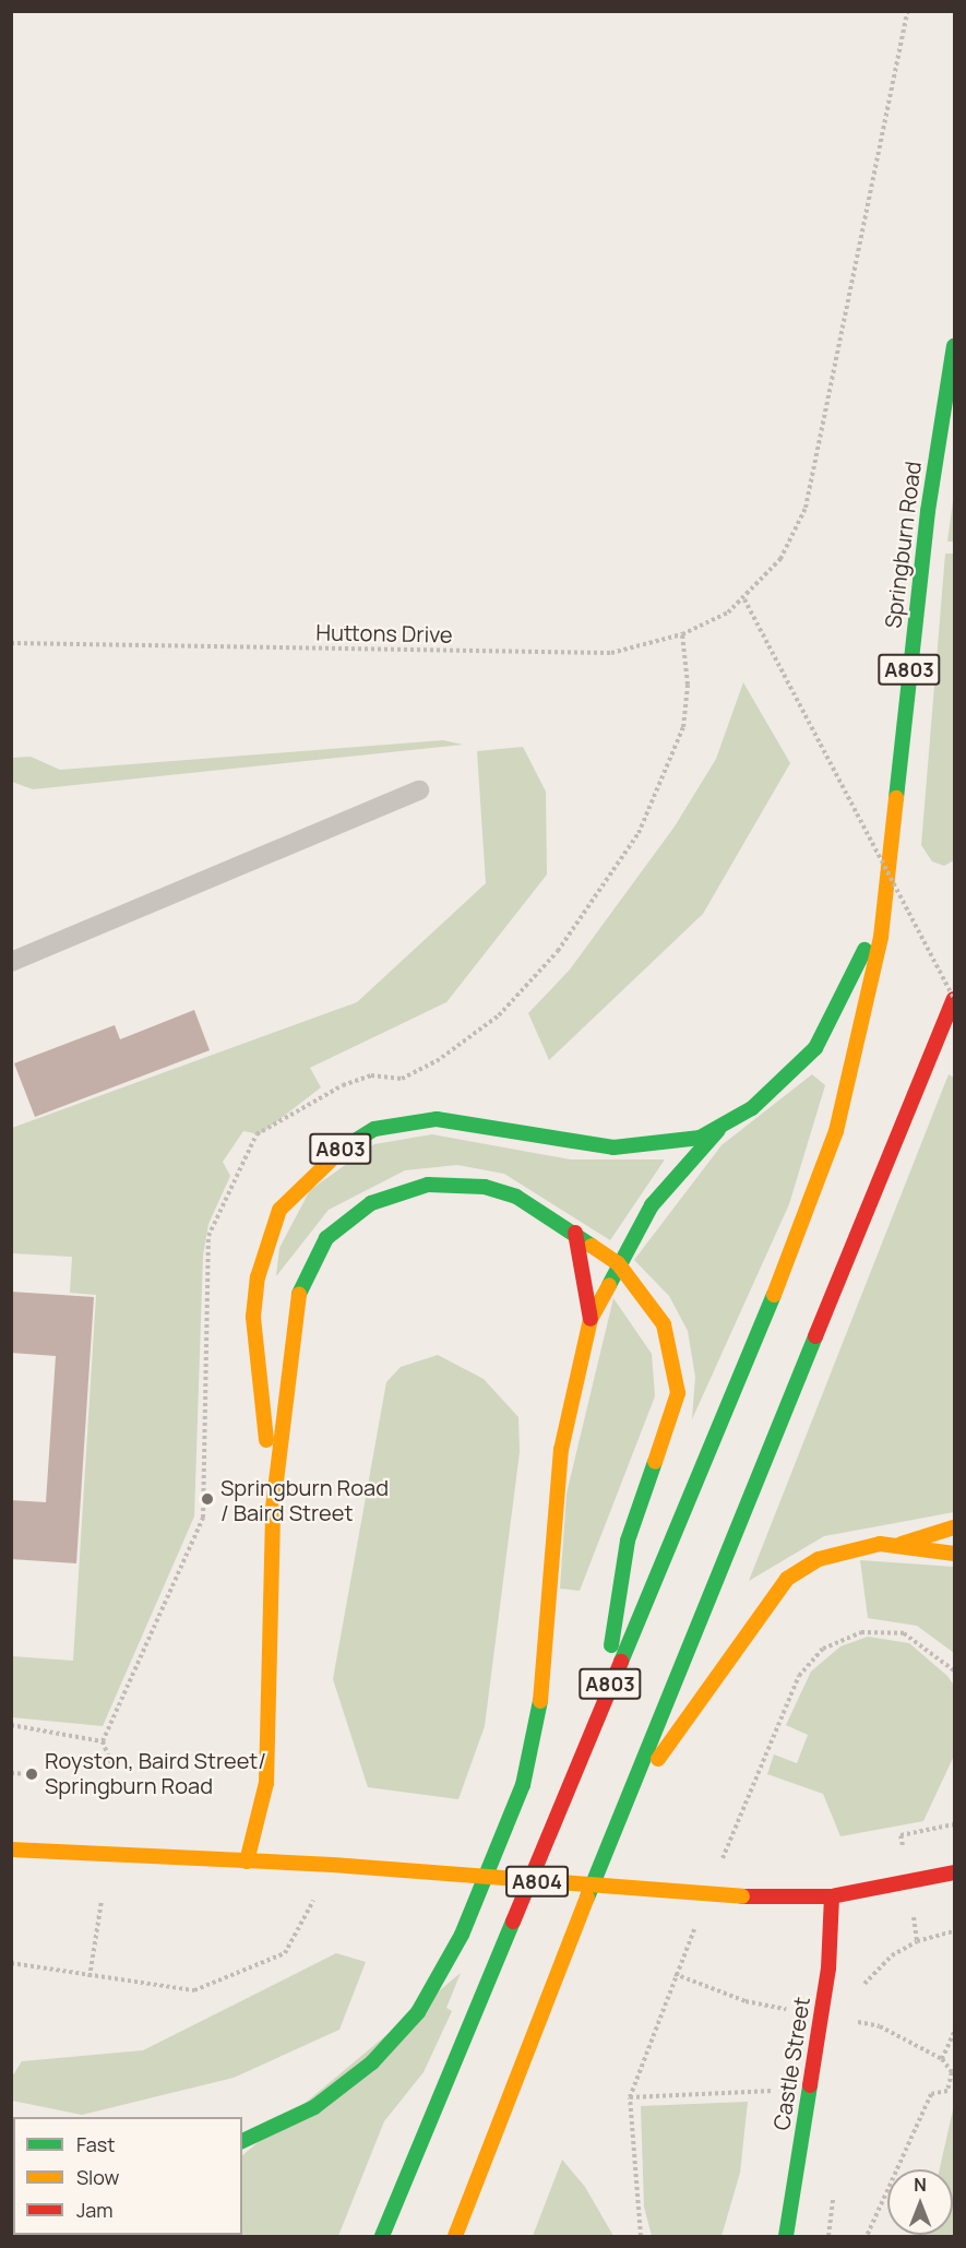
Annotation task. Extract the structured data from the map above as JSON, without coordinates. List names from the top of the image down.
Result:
{
  "streets": {
    "main road": [
      "Springburn Road",
      "A803",
      "A804",
      "Castle Street"
    ],
    "path": ["Huttons Drive"]
  },
  "crossings": [
    ["Springburn Road", "A803"],
    ["A803", "A804"],
    ["A804", "Castle Street"]
  ],
  "places": ["Springburn Road / Baird Street", "Royston, Baird Street/ Springburn Road"],
  "legend": ["Fast", "Slow", "Jam"],
  "north": "top"
}
